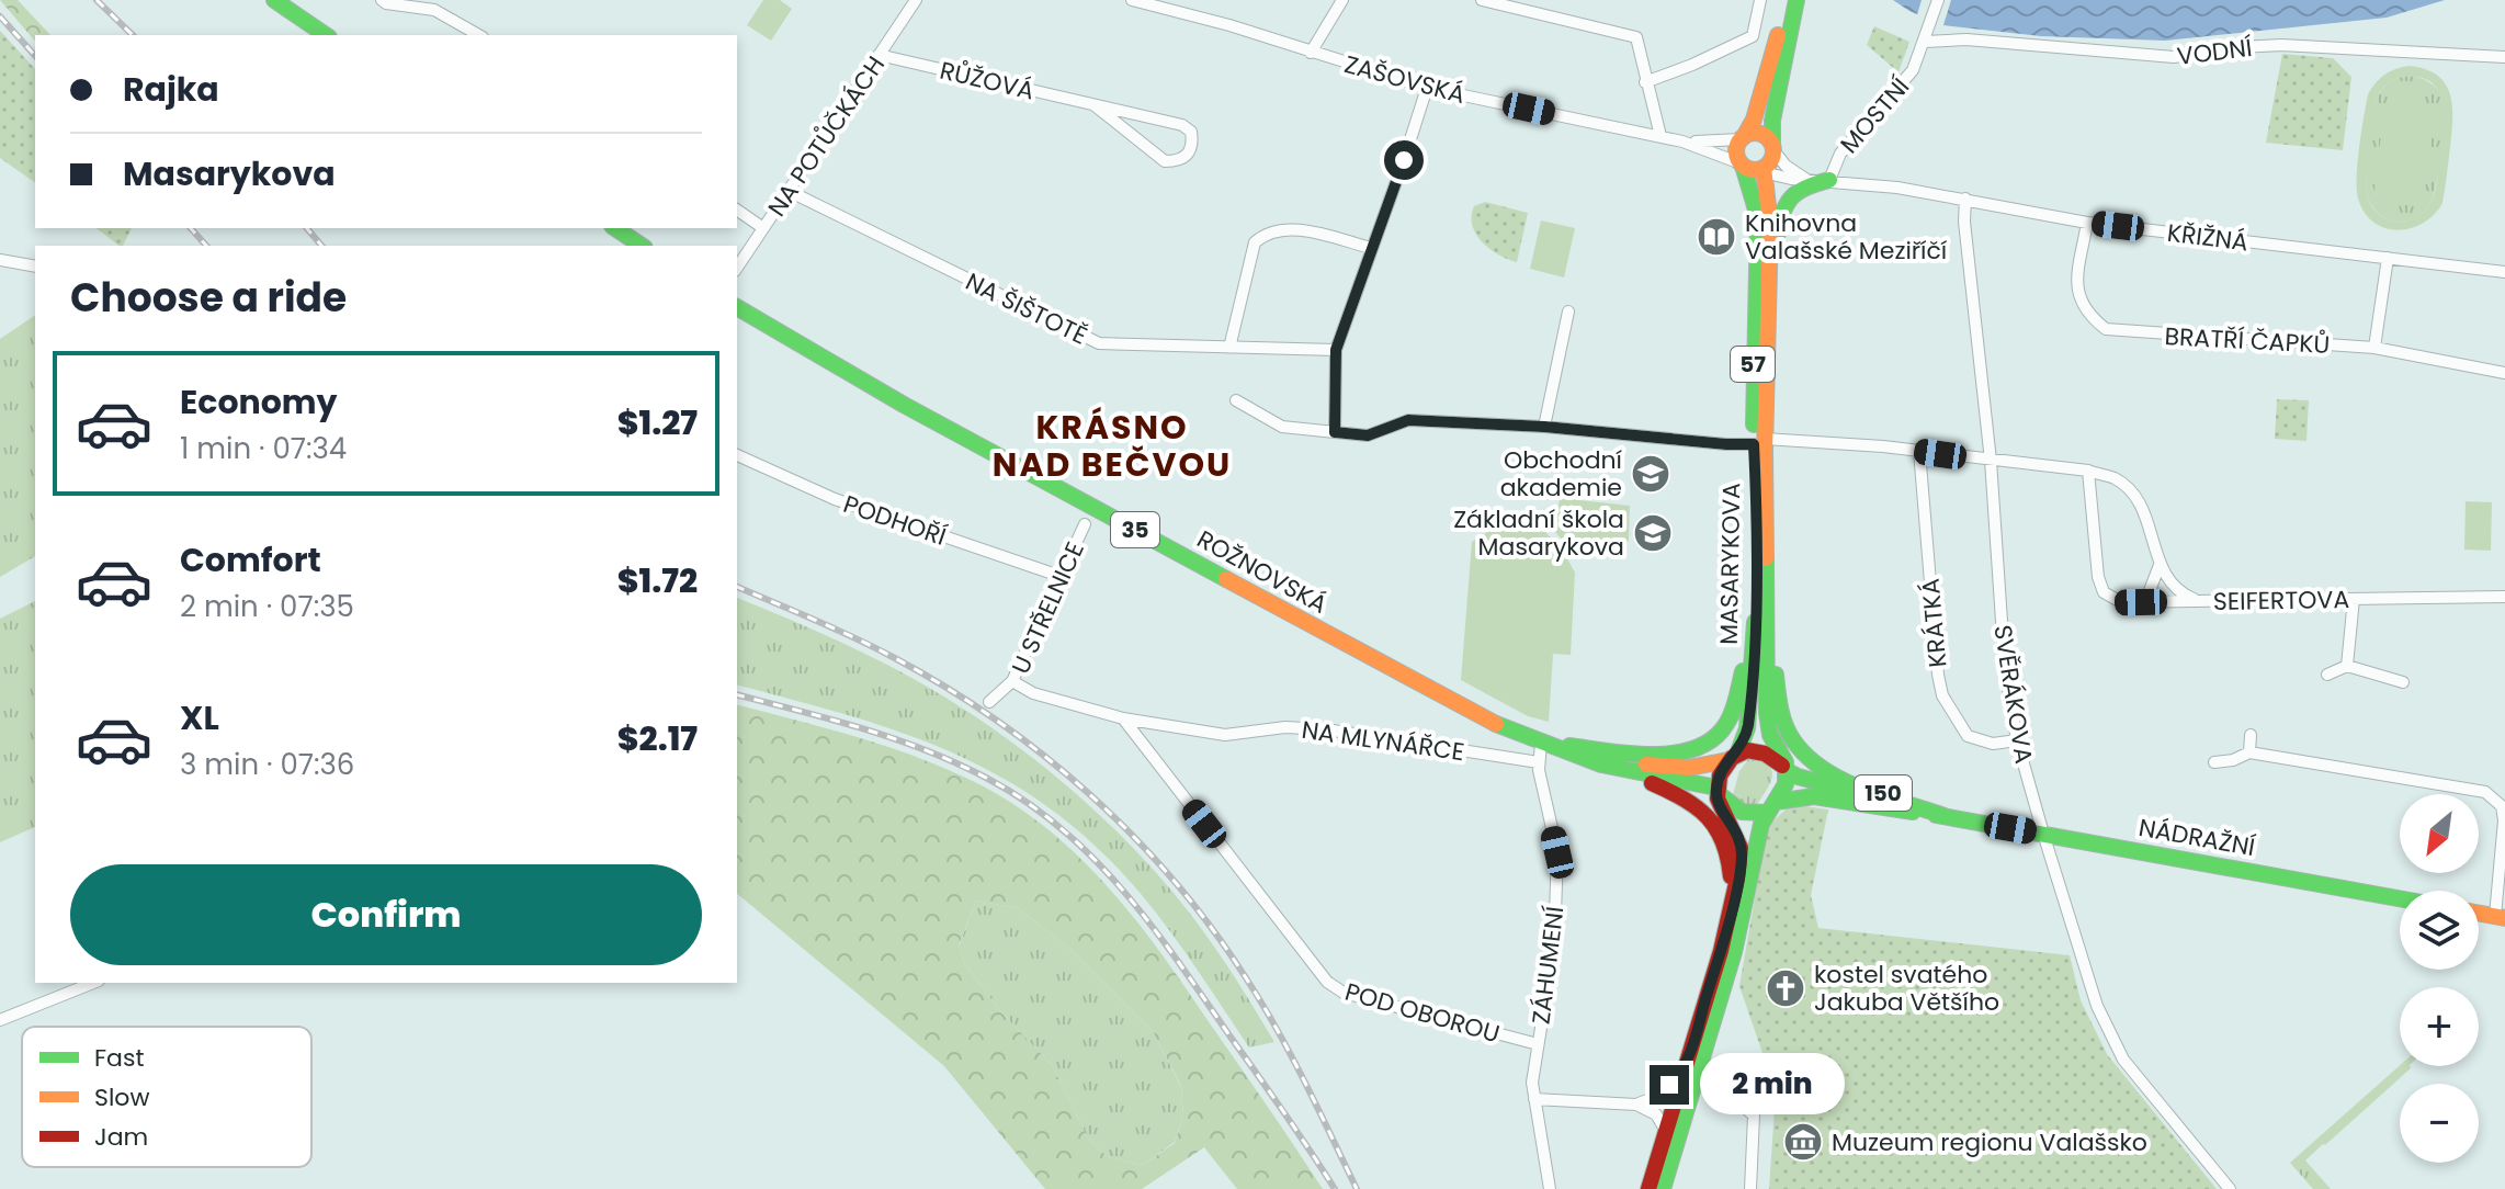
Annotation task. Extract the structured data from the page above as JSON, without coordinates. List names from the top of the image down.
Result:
{
  "streets": {
    "main road": [
      "57",
      "35",
      "MASARYKOVA",
      "ROŽNOVSKÁ",
      "150",
      "NÁDRAŽNÍ"
    ],
    "street": [
      "VODNÍ",
      "ZAŠOVSKÁ",
      "RŮŽOVÁ",
      "MOSTNÍ",
      "NA POTŮČKÁCH",
      "KŘIŽNÁ",
      "NA ŠIŠTOTĚ",
      "BRATŘÍ ČAPKŮ",
      "PODHOŘÍ",
      "SEIFERTOVA",
      "U STŘELNICE",
      "KRÁTKÁ",
      "SVĚRÁKOVA",
      "NA MLYNÁŘCE",
      "ZÁHUMENÍ",
      "POD OBOROU"
    ]
  },
  "crossings": [
    ["VODNÍ", "MOSTNÍ"],
    ["ZAŠOVSKÁ", "KŘIŽNÁ"],
    ["ZAŠOVSKÁ", "57"],
    ["ZAŠOVSKÁ", "MASARYKOVA"],
    ["RŮŽOVÁ", "NA POTŮČKÁCH"],
    ["MOSTNÍ", "KŘIŽNÁ"],
    ["NA POTŮČKÁCH", "NA ŠIŠTOTĚ"],
    ["KŘIŽNÁ", "BRATŘÍ ČAPKŮ"],
    ["KŘIŽNÁ", "57"],
    ["KŘIŽNÁ", "MASARYKOVA"],
    ["KŘIŽNÁ", "SVĚRÁKOVA"],
    ["57", "MASARYKOVA"],
    ["57", "ROŽNOVSKÁ"],
    ["57", "SEIFERTOVA"],
    ["57", "150"],
    ["57", "ZÁHUMENÍ"],
    ["PODHOŘÍ", "U STŘELNICE"],
    ["35", "MASARYKOVA"],
    ["35", "ROŽNOVSKÁ"],
    ["35", "NÁDRAŽNÍ"],
    ["MASARYKOVA", "ROŽNOVSKÁ"],
    ["MASARYKOVA", "SEIFERTOVA"],
    ["MASARYKOVA", "150"],
    ["MASARYKOVA", "NÁDRAŽNÍ"],
    ["ROŽNOVSKÁ", "NÁDRAŽNÍ"],
    ["ROŽNOVSKÁ", "ZÁHUMENÍ"],
    ["SEIFERTOVA", "KRÁTKÁ"],
    ["SEIFERTOVA", "SVĚRÁKOVA"],
    ["U STŘELNICE", "NA MLYNÁŘCE"],
    ["U STŘELNICE", "POD OBOROU"],
    ["KRÁTKÁ", "SVĚRÁKOVA"],
    ["SVĚRÁKOVA", "NÁDRAŽNÍ"],
    ["NA MLYNÁŘCE", "ZÁHUMENÍ"],
    ["NA MLYNÁŘCE", "POD OBOROU"],
    ["150", "NÁDRAŽNÍ"],
    ["ZÁHUMENÍ", "POD OBOROU"]
  ],
  "districts": ["KRÁSNO NAD BEČVOU"],
  "places": {
    "library": ["Knihovna Valašské Meziříčí"],
    "school or university": ["Obchodní akademie", "Základní škola Masarykova"],
    "church": ["kostel svatého Jakuba Většího"],
    "museum": ["Muzeum regionu Valašsko"]
  },
  "legend": ["Fast", "Slow", "Jam"],
  "north": "bottom left",
  "page": {
    "banner": ["Rajka", "Masarykova"],
    "heading": "Choose a ride",
    "list": [
      {
        "name": "Economy",
        "note": "1 min · 07:34",
        "value": "$1.27"
      },
      {
        "name": "Comfort",
        "note": "2 min · 07:35",
        "value": "$1.72"
      },
      {
        "name": "XL",
        "note": "3 min · 07:36",
        "value": "$2.17"
      }
    ],
    "map_buttons": ["+", "−"],
    "buttons": "Confirm",
    "bubble": "2 min"
  }
}
